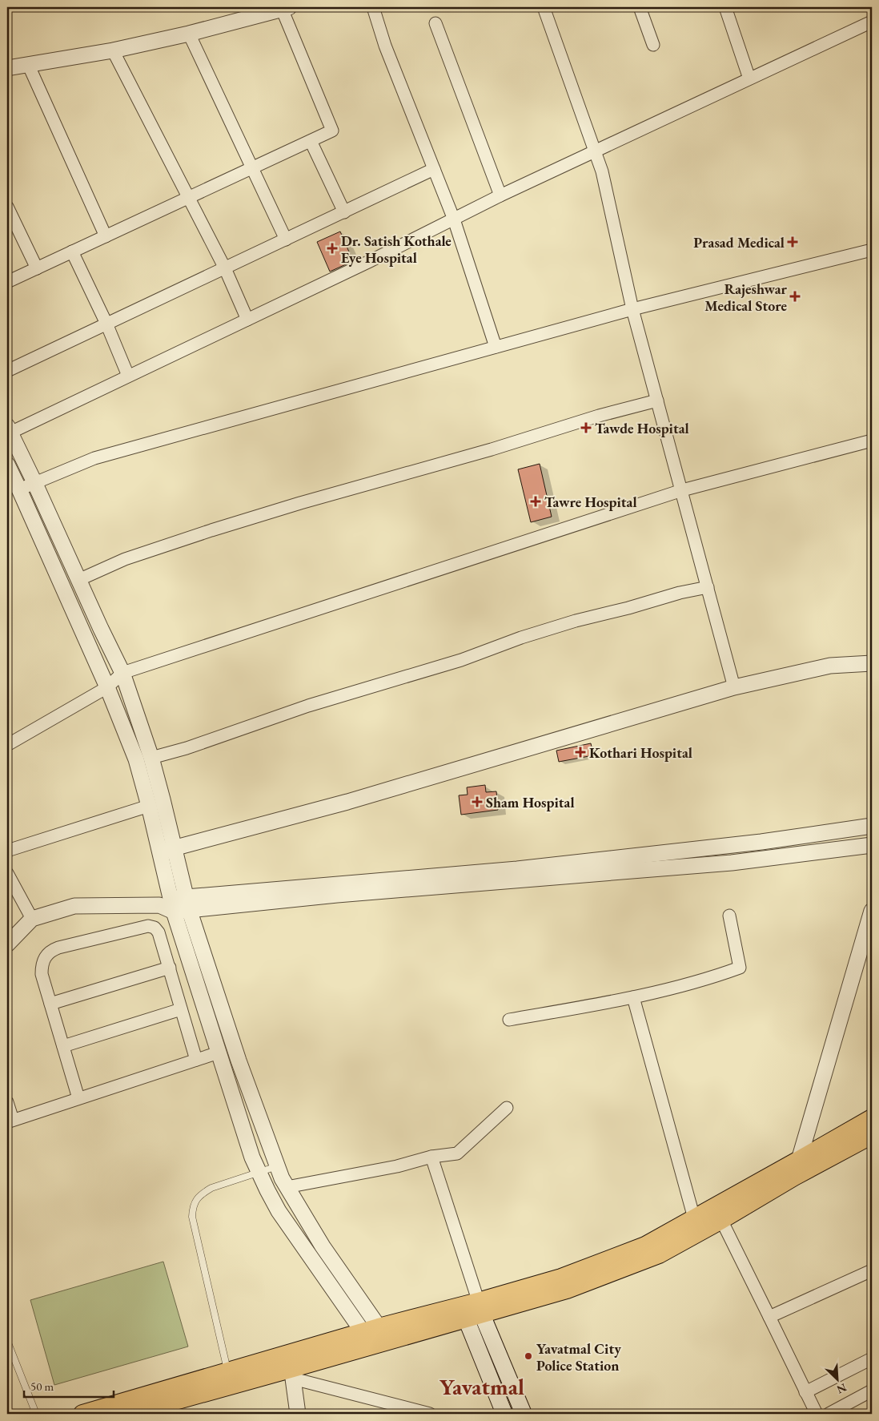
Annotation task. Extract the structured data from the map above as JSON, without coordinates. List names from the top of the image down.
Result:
{
  "districts": ["Yavatmal"],
  "places": {
    "health": [
      "Prasad Medical",
      "Dr. Satish Kothale Eye Hospital",
      "Rajeshwar Medical Store",
      "Tawde Hospital",
      "Tawre Hospital",
      "Kothari Hospital",
      "Sham Hospital"
    ],
    "other": ["Yavatmal City Police Station"]
  },
  "scale_bar": "50 m",
  "north": "bottom right"
}
